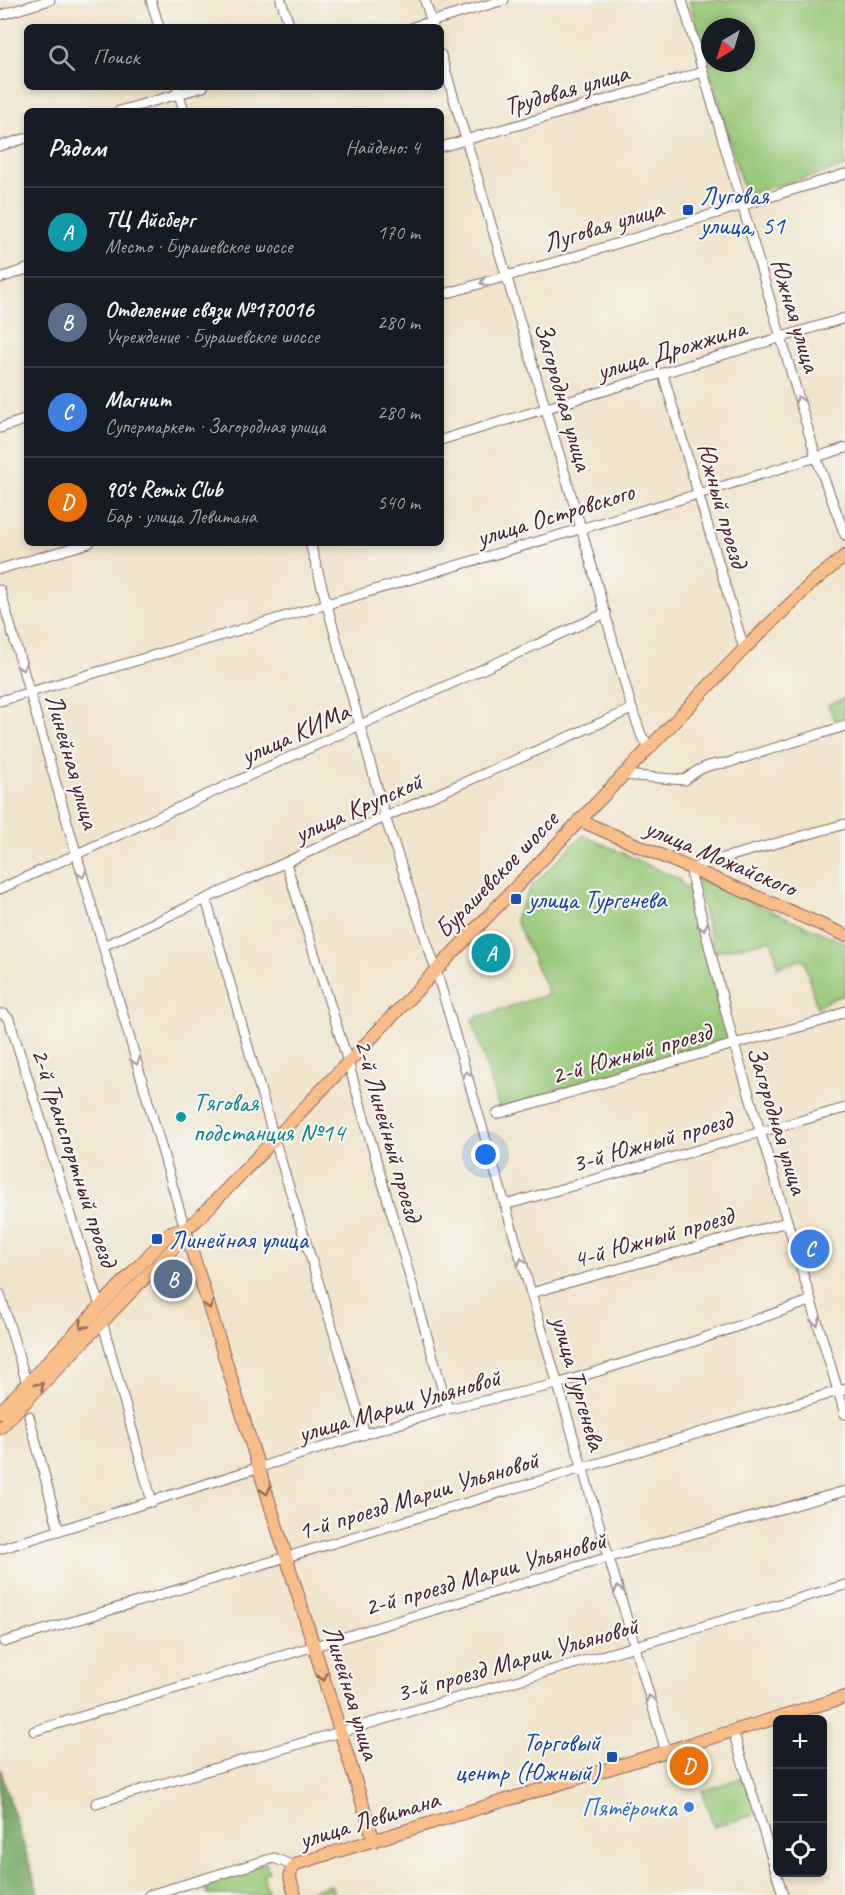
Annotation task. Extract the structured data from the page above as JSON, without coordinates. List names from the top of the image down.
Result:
{
  "streets": {
    "main road": [
      "Линейная улица",
      "улица Можайского",
      "Бурашевское шоссе",
      "улица Левитана"
    ],
    "street": [
      "Трудовая улица",
      "Луговая улица",
      "Южная улица",
      "улица Дрожжина",
      "Загородная улица",
      "Южный проезд",
      "улица Островского",
      "улица КИМа",
      "улица Крупской",
      "2-й Южный проезд",
      "2-й Линейный проезд",
      "3-й Южный проезд",
      "2-й Транспортный проезд",
      "4-й Южный проезд",
      "улица Тургенева",
      "улица Марии Ульяновой",
      "1-й проезд Марии Ульяновой",
      "2-й проезд Марии Ульяновой",
      "3-й проезд Марии Ульяновой"
    ]
  },
  "crossings": [
    ["Трудовая улица", "Южная улица"],
    ["Трудовая улица", "Загородная улица"],
    ["Луговая улица", "Южная улица"],
    ["Луговая улица", "Загородная улица"],
    ["Южная улица", "улица Дрожжина"],
    ["Южная улица", "улица Островского"],
    ["улица Дрожжина", "Загородная улица"],
    ["улица Дрожжина", "Южный проезд"],
    ["Загородная улица", "улица Островского"],
    ["Загородная улица", "улица КИМа"],
    ["Загородная улица", "улица Крупской"],
    ["Загородная улица", "улица Можайского"],
    ["Загородная улица", "Бурашевское шоссе"],
    ["Загородная улица", "2-й Южный проезд"],
    ["Загородная улица", "3-й Южный проезд"],
    ["Загородная улица", "4-й Южный проезд"],
    ["Загородная улица", "улица Марии Ульяновой"],
    ["Загородная улица", "1-й проезд Марии Ульяновой"],
    ["Южный проезд", "улица Островского"],
    ["Южный проезд", "Бурашевское шоссе"],
    ["улица Островского", "Линейная улица"],
    ["улица Островского", "улица Тургенева"],
    ["улица КИМа", "Линейная улица"],
    ["улица КИМа", "улица Тургенева"],
    ["Линейная улица", "улица Крупской"],
    ["Линейная улица", "Бурашевское шоссе"],
    ["Линейная улица", "улица Марии Ульяновой"],
    ["Линейная улица", "1-й проезд Марии Ульяновой"],
    ["Линейная улица", "2-й проезд Марии Ульяновой"],
    ["Линейная улица", "3-й проезд Марии Ульяновой"],
    ["Линейная улица", "улица Левитана"],
    ["улица Крупской", "2-й Линейный проезд"],
    ["улица Крупской", "улица Тургенева"],
    ["улица Можайского", "Бурашевское шоссе"],
    ["Бурашевское шоссе", "2-й Линейный проезд"],
    ["Бурашевское шоссе", "2-й Транспортный проезд"],
    ["Бурашевское шоссе", "улица Тургенева"],
    ["2-й Линейный проезд", "улица Марии Ульяновой"],
    ["3-й Южный проезд", "улица Тургенева"],
    ["4-й Южный проезд", "улица Тургенева"],
    ["улица Тургенева", "улица Марии Ульяновой"],
    ["улица Тургенева", "1-й проезд Марии Ульяновой"],
    ["улица Тургенева", "2-й проезд Марии Ульяновой"],
    ["улица Тургенева", "3-й проезд Марии Ульяновой"],
    ["улица Тургенева", "улица Левитана"]
  ],
  "one_way": ["Линейная улица", "улица Тургенева"],
  "places": {
    "transit": [
      "Луговая улица, 51",
      "улица Тургенева",
      "Линейная улица",
      "Торговый центр (Южный)"
    ],
    "other": ["Тяговая подстанция №14", "Пятёрочка"]
  },
  "north": "bottom left",
  "page": {
    "search": "Поиск",
    "heading": ["Рядом", "Найдено: 4"],
    "list": [
      {
        "mark": "A",
        "name": "ТЦ Айсберг",
        "note": "Место · Бурашевское шоссе",
        "value": "170 m"
      },
      {
        "mark": "B",
        "name": "Отделение связи №170016",
        "note": "Учреждение · Бурашевское шоссе",
        "value": "280 m"
      },
      {
        "mark": "C",
        "name": "Магнит",
        "note": "Супермаркет · Загородная улица",
        "value": "280 m"
      },
      {
        "mark": "D",
        "name": "90's Remix Club",
        "note": "Бар · улица Левитана",
        "value": "540 m"
      }
    ],
    "pins": [
      "A",
      "C",
      "B",
      "D"
    ],
    "map_buttons": ["+", "−"]
  }
}
